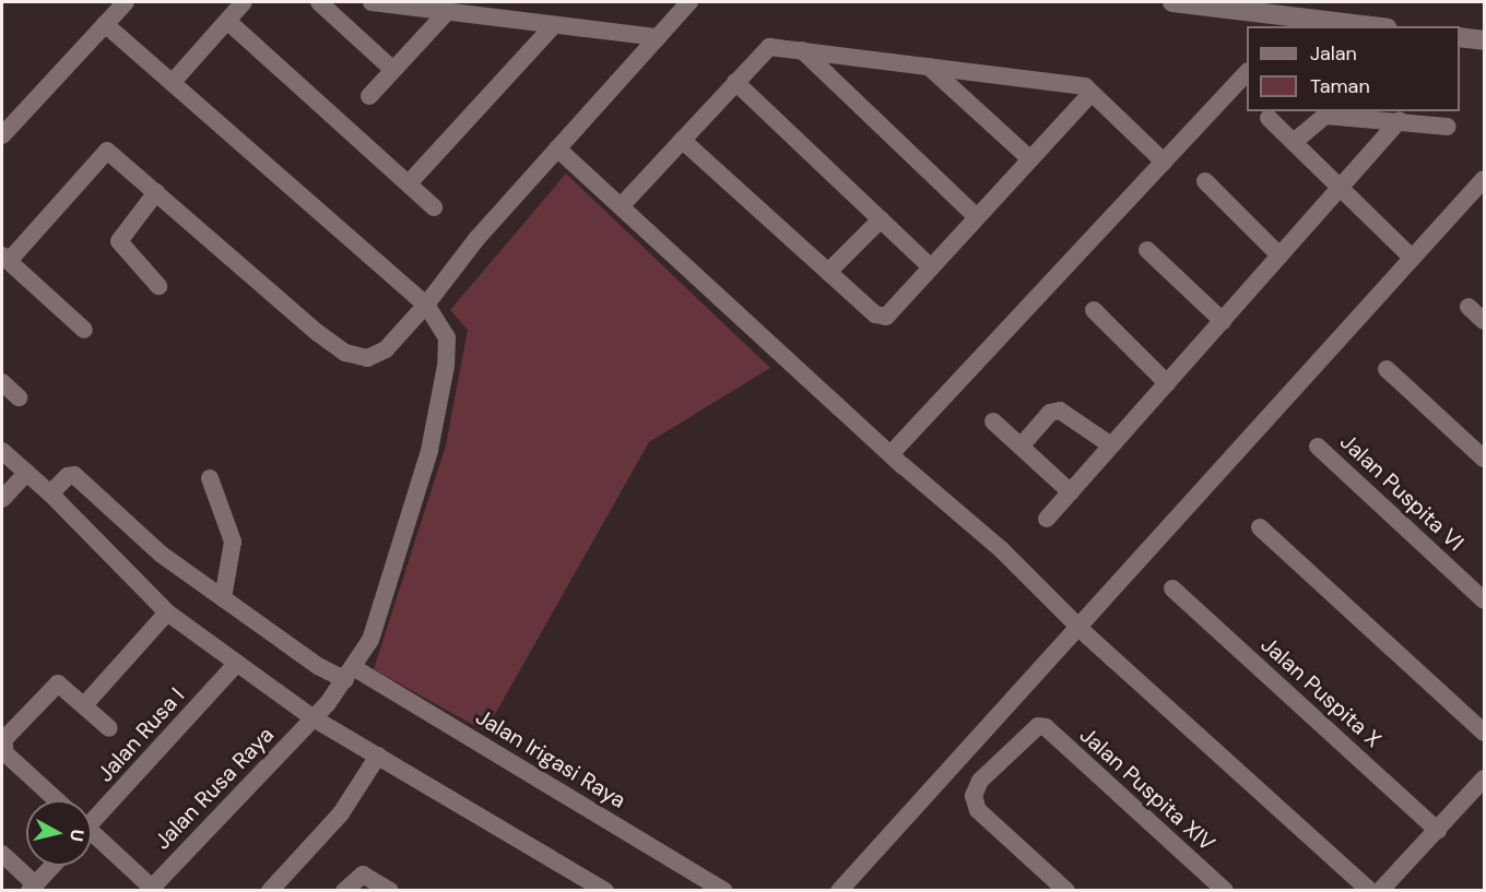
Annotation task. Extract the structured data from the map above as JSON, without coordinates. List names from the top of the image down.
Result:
{
  "streets": {
    "street": [
      "Jalan Puspita VI",
      "Jalan Puspita X",
      "Jalan Rusa I",
      "Jalan Irigasi Raya",
      "Jalan Rusa Raya",
      "Jalan Puspita XIV"
    ]
  },
  "crossings": [
    ["Jalan Irigasi Raya", "Jalan Rusa Raya"]
  ],
  "legend": ["Jalan", "Taman"],
  "north": "right"
}
